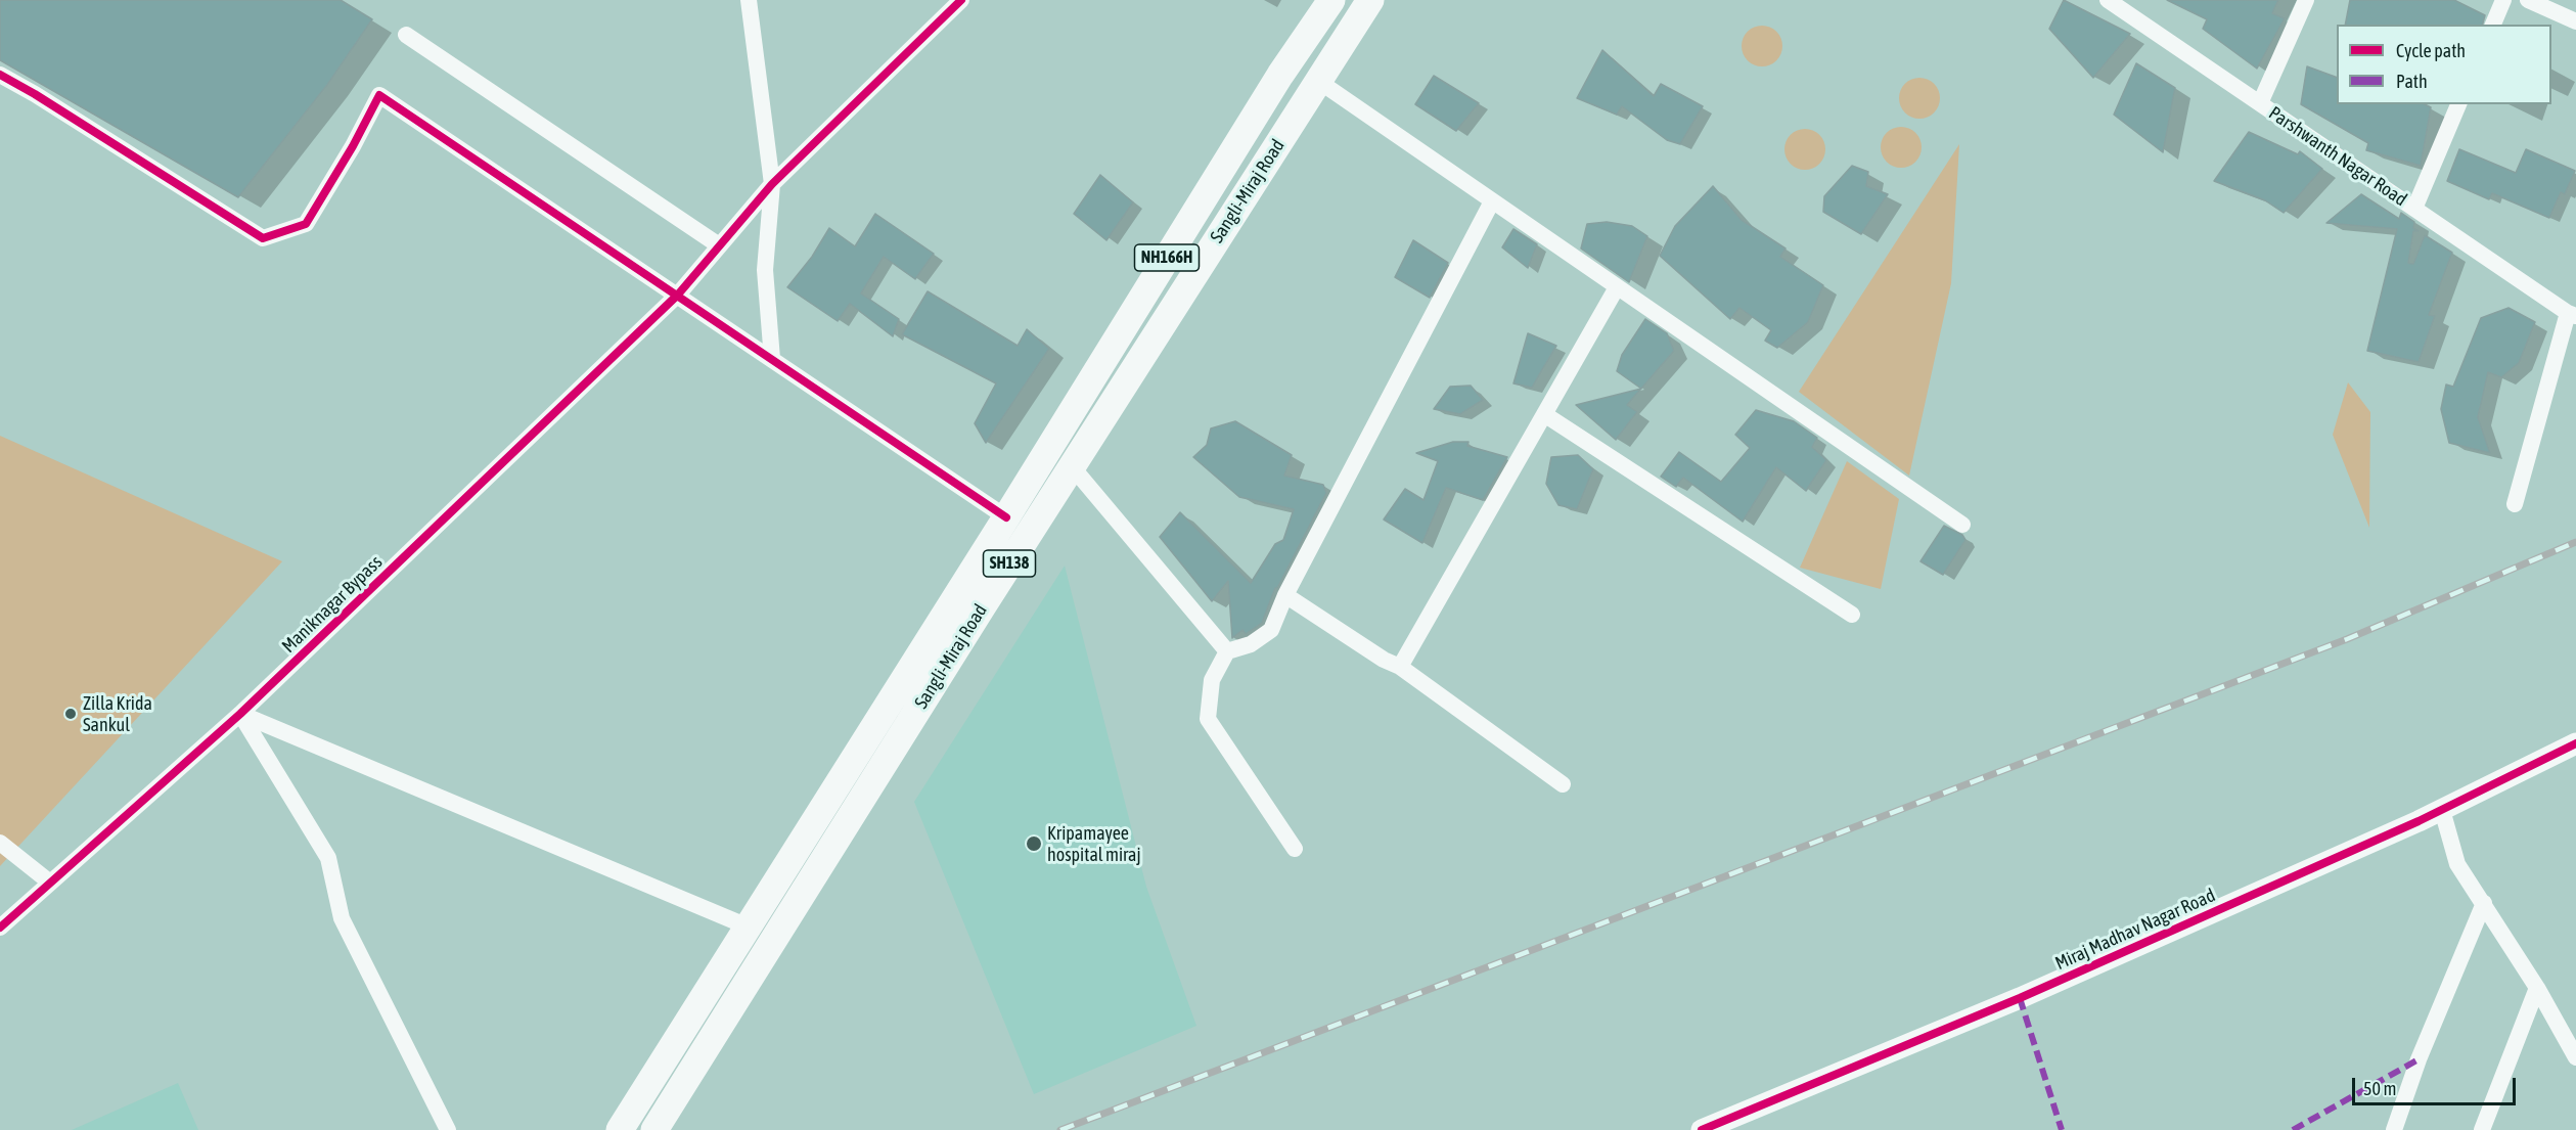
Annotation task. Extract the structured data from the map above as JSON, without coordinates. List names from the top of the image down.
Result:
{
  "streets": {
    "highway": ["Sangli-Miraj Road", "NH166H", "SH138"],
    "street": ["Parshwanth Nagar Road", "Maniknagar Bypass", "Miraj Madhav Nagar Road"]
  },
  "places": ["Zilla Krida Sankul", "Kripamayee hospital miraj"],
  "legend": ["Cycle path", "Path"],
  "scale_bar": "50 m"
}
